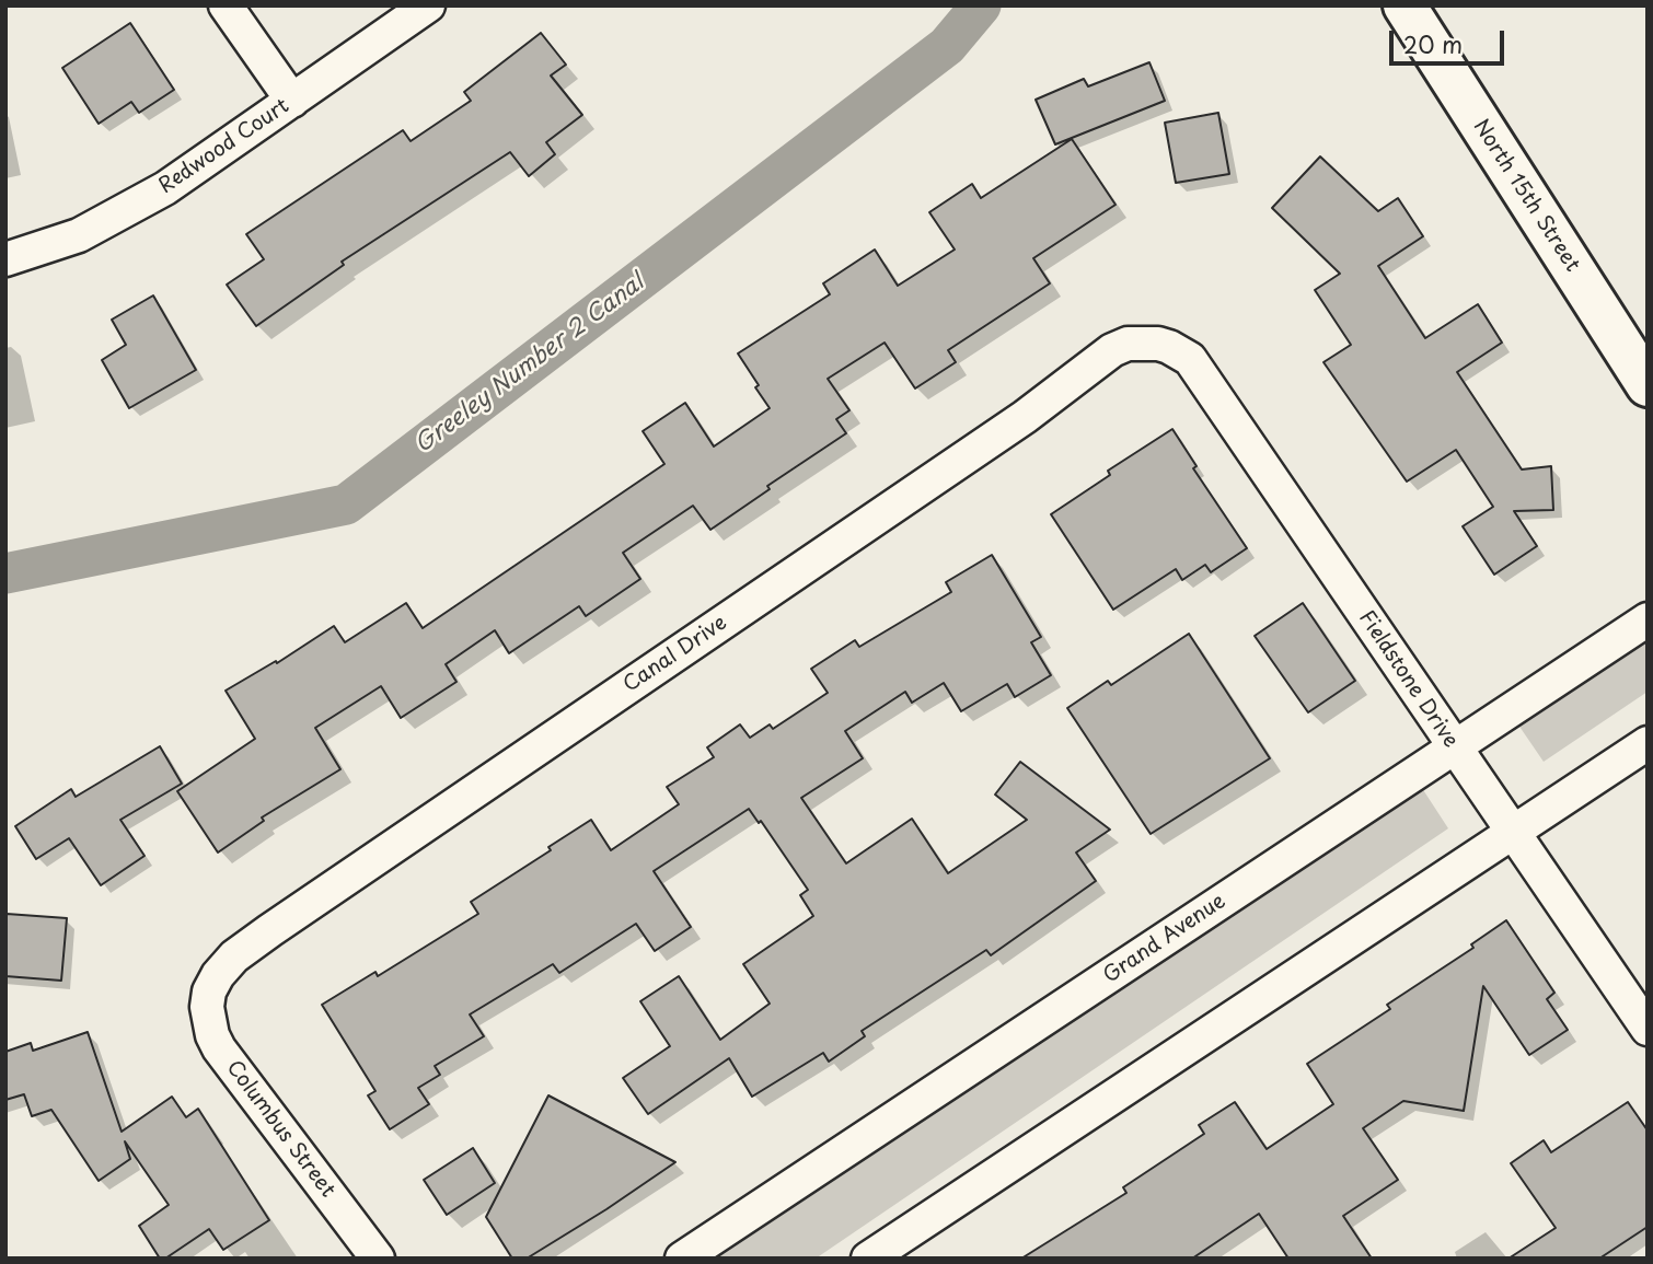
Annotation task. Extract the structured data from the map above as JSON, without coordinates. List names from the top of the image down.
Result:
{
  "streets": {
    "street": [
      "Redwood Court",
      "North 15th Street",
      "Canal Drive",
      "Fieldstone Drive",
      "Grand Avenue",
      "Columbus Street"
    ]
  },
  "crossings": [
    ["Canal Drive", "Fieldstone Drive"],
    ["Canal Drive", "Columbus Street"],
    ["Fieldstone Drive", "Grand Avenue"]
  ],
  "water": ["Greeley Number 2 Canal"],
  "scale_bar": "20 m"
}
